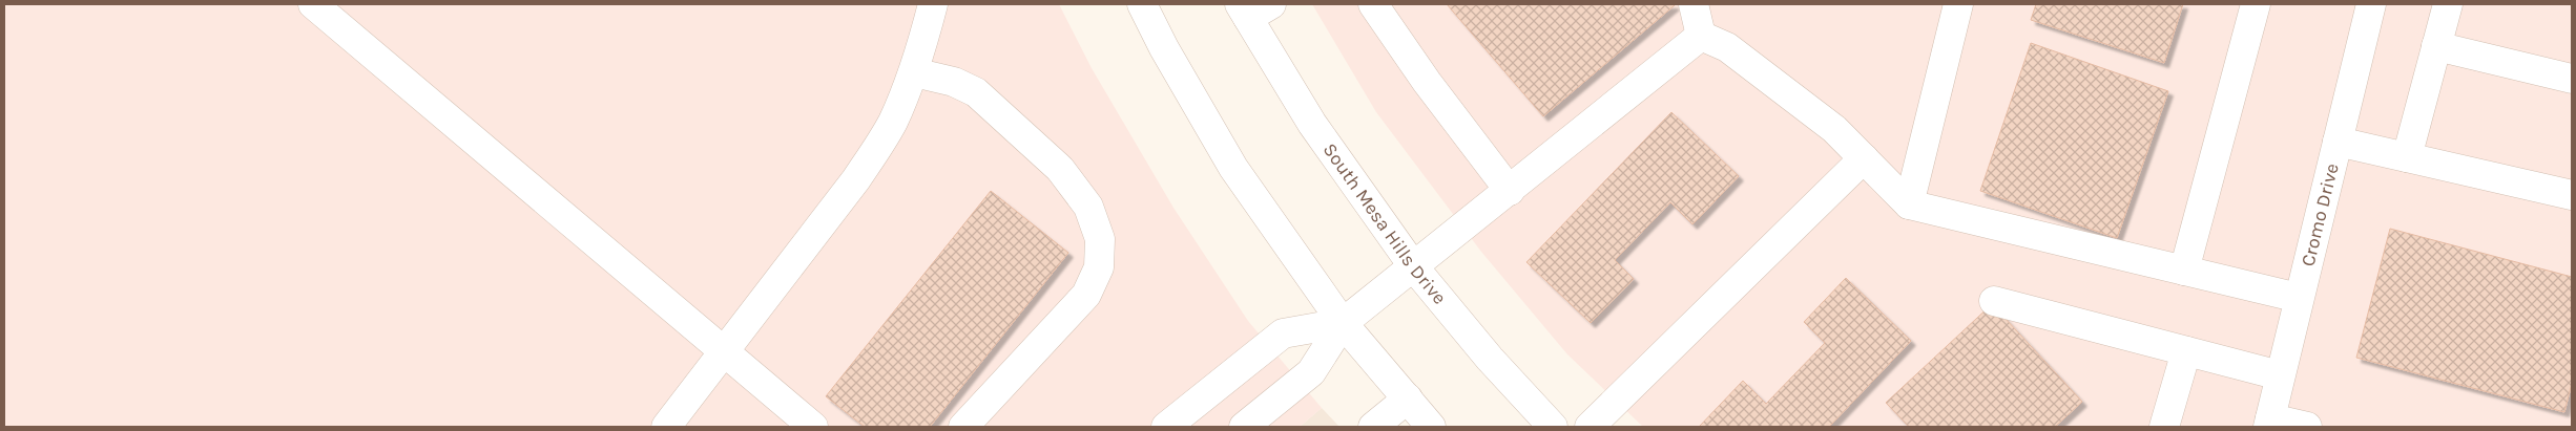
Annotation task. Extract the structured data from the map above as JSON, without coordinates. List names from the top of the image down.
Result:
{
  "streets": {
    "street": ["Cromo Drive", "South Mesa Hills Drive"]
  }
}
